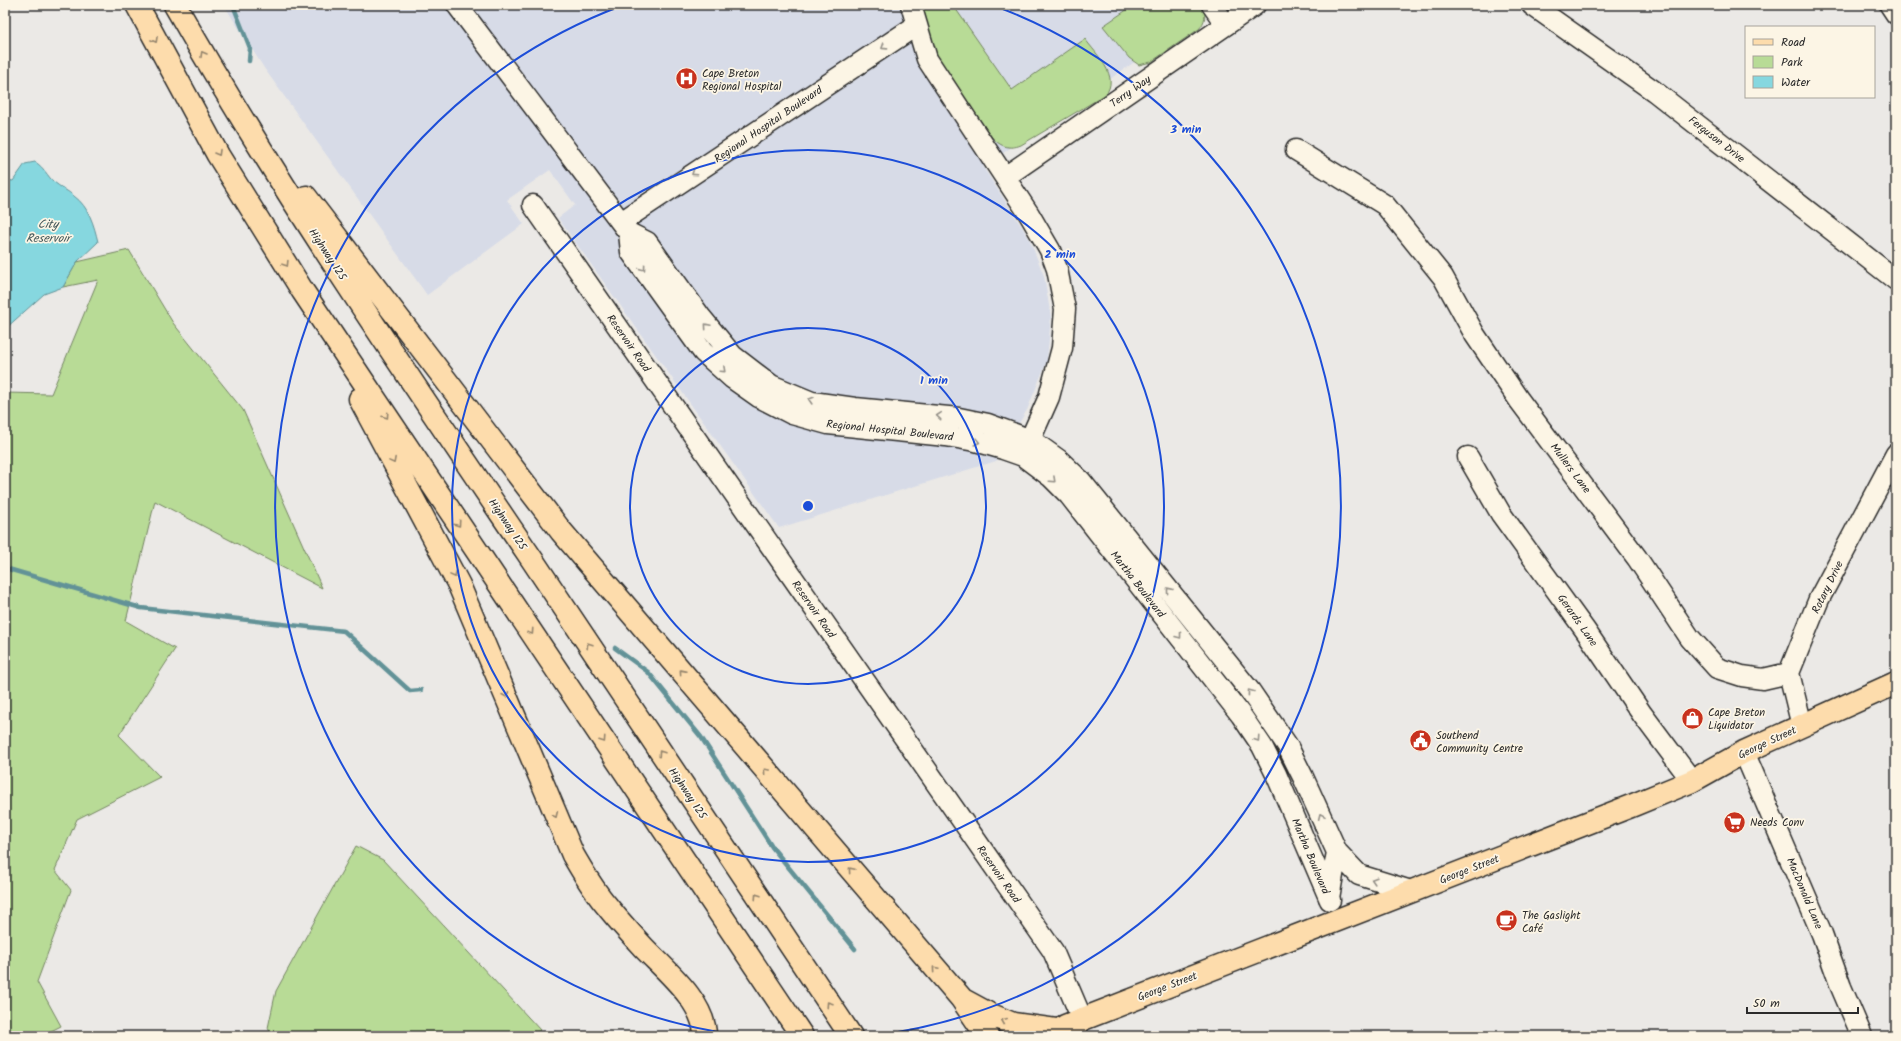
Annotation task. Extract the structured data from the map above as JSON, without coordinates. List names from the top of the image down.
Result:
{
  "streets": {
    "main road": ["Highway 125", "George Street"],
    "street": [
      "Terry Way",
      "Regional Hospital Boulevard",
      "Ferguson Drive",
      "Reservoir Road",
      "Mullers Lane",
      "Martha Boulevard",
      "Rotary Drive",
      "Gerards Lane",
      "MacDonald Lane"
    ]
  },
  "crossings": [
    ["Regional Hospital Boulevard", "Martha Boulevard"],
    ["Reservoir Road", "George Street"],
    ["Mullers Lane", "Rotary Drive"],
    ["Gerards Lane", "George Street"],
    ["George Street", "MacDonald Lane"]
  ],
  "water": ["City Reservoir"],
  "places": {
    "hospital": ["Cape Breton Regional Hospital"],
    "shop": ["Cape Breton Liquidator"],
    "public building": ["Southend Community Centre"],
    "supermarket": ["Needs Conv"],
    "cafe": ["The Gaslight Café"]
  },
  "legend": ["Road", "Park", "Water"],
  "scale_bar": "50 m",
  "rings": ["3 min", "2 min", "1 min"]
}
